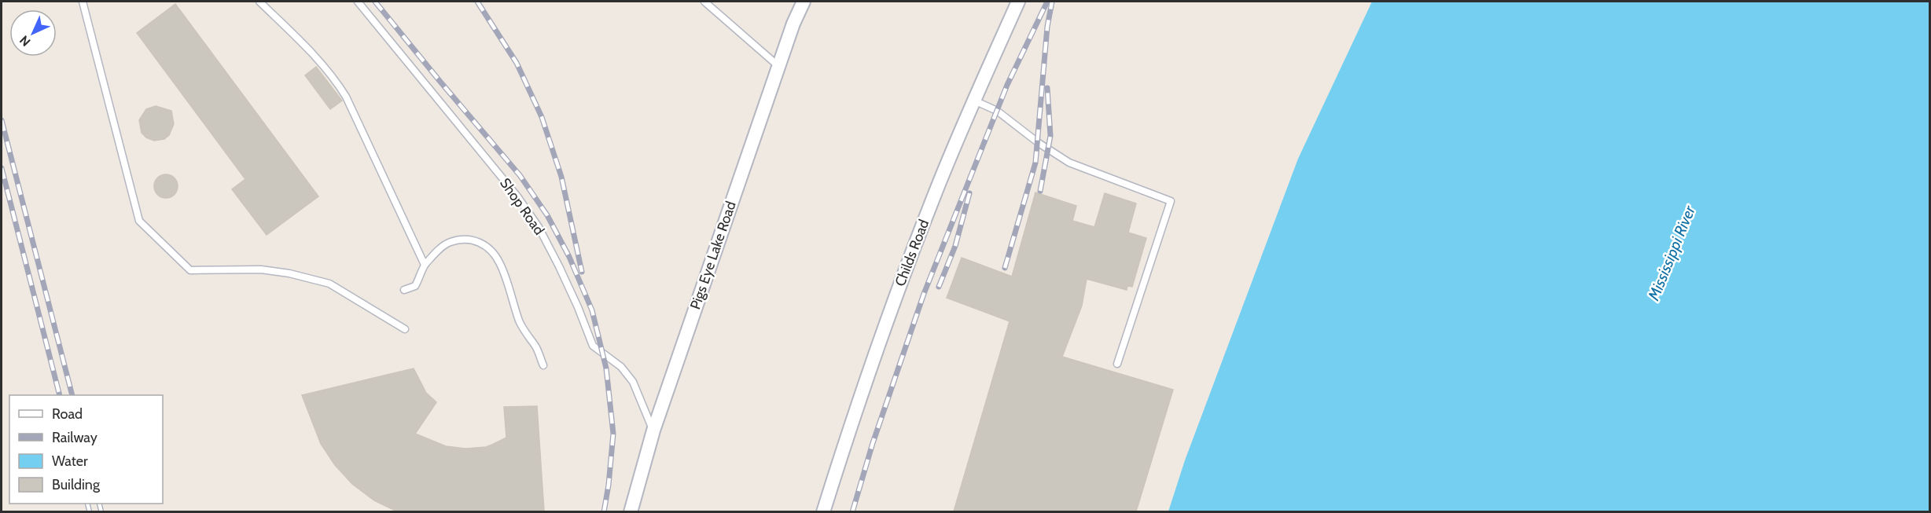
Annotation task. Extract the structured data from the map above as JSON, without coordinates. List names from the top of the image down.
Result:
{
  "streets": {
    "street": ["Childs Road", "Pigs Eye Lake Road"],
    "lane": ["Shop Road"]
  },
  "crossings": [
    ["Shop Road", "Pigs Eye Lake Road"]
  ],
  "water": ["Mississippi River"],
  "legend": [
    "Road",
    "Railway",
    "Water",
    "Building"
  ],
  "north": "bottom left"
}
